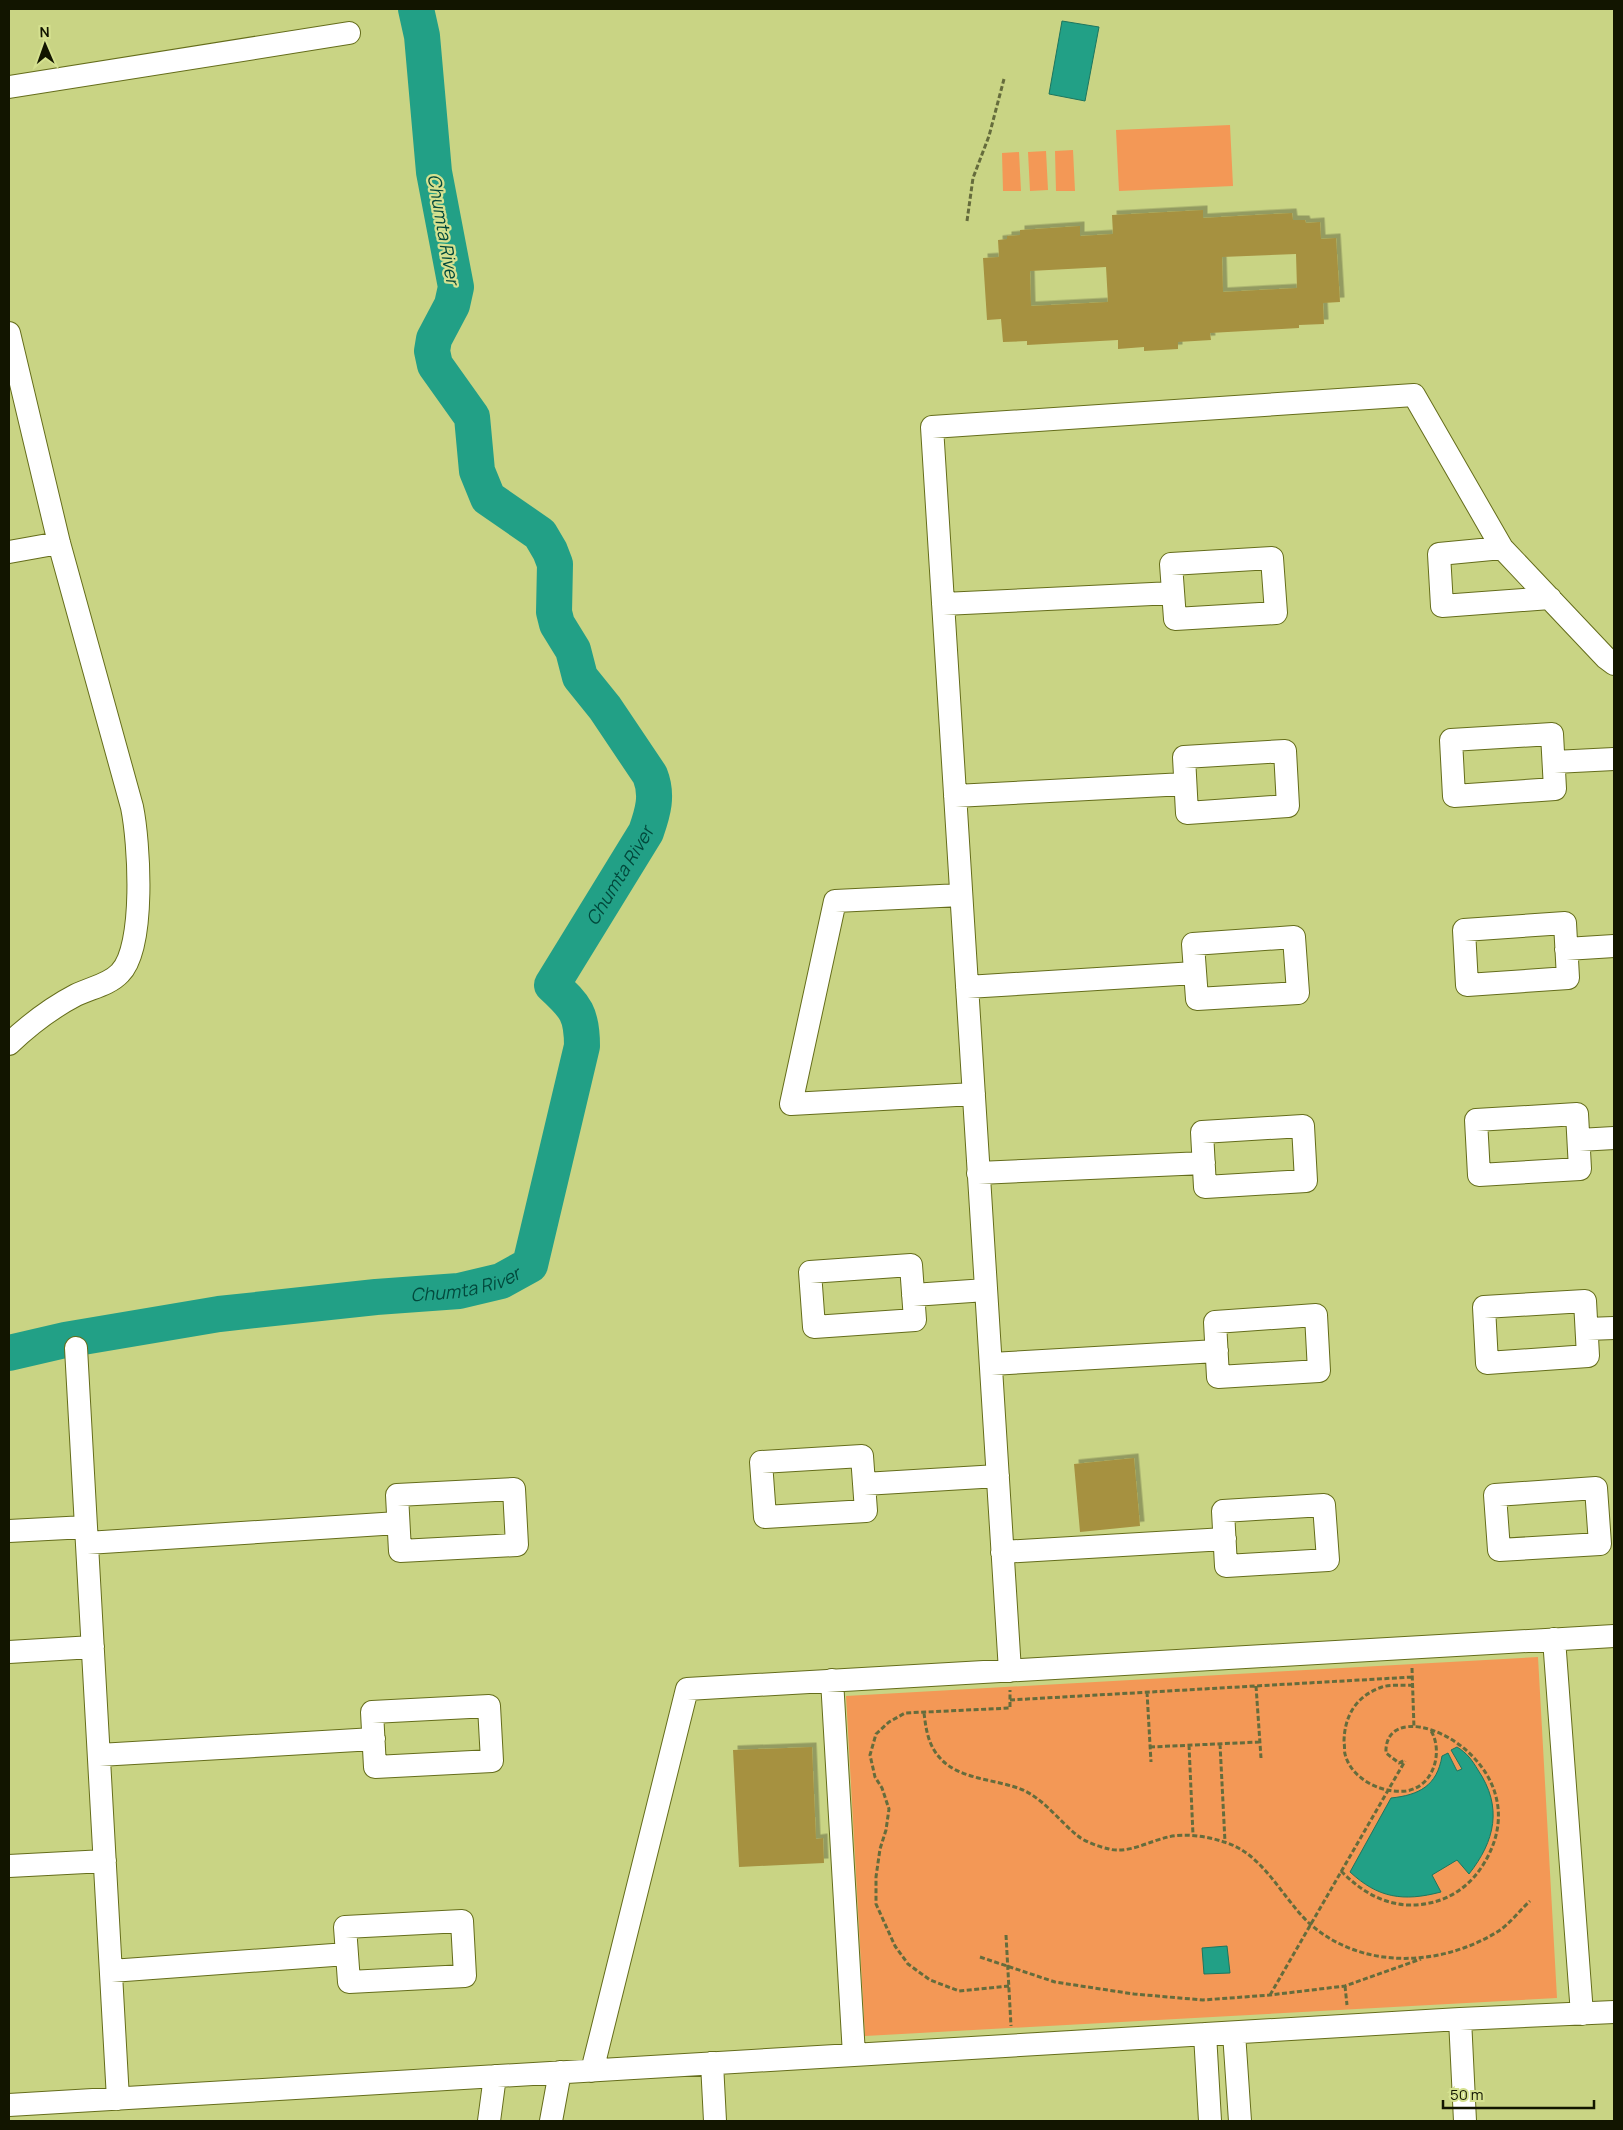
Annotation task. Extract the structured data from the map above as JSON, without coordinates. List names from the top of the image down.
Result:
{
  "water": ["Chumta River"],
  "scale_bar": "50 m",
  "north": "top"
}
